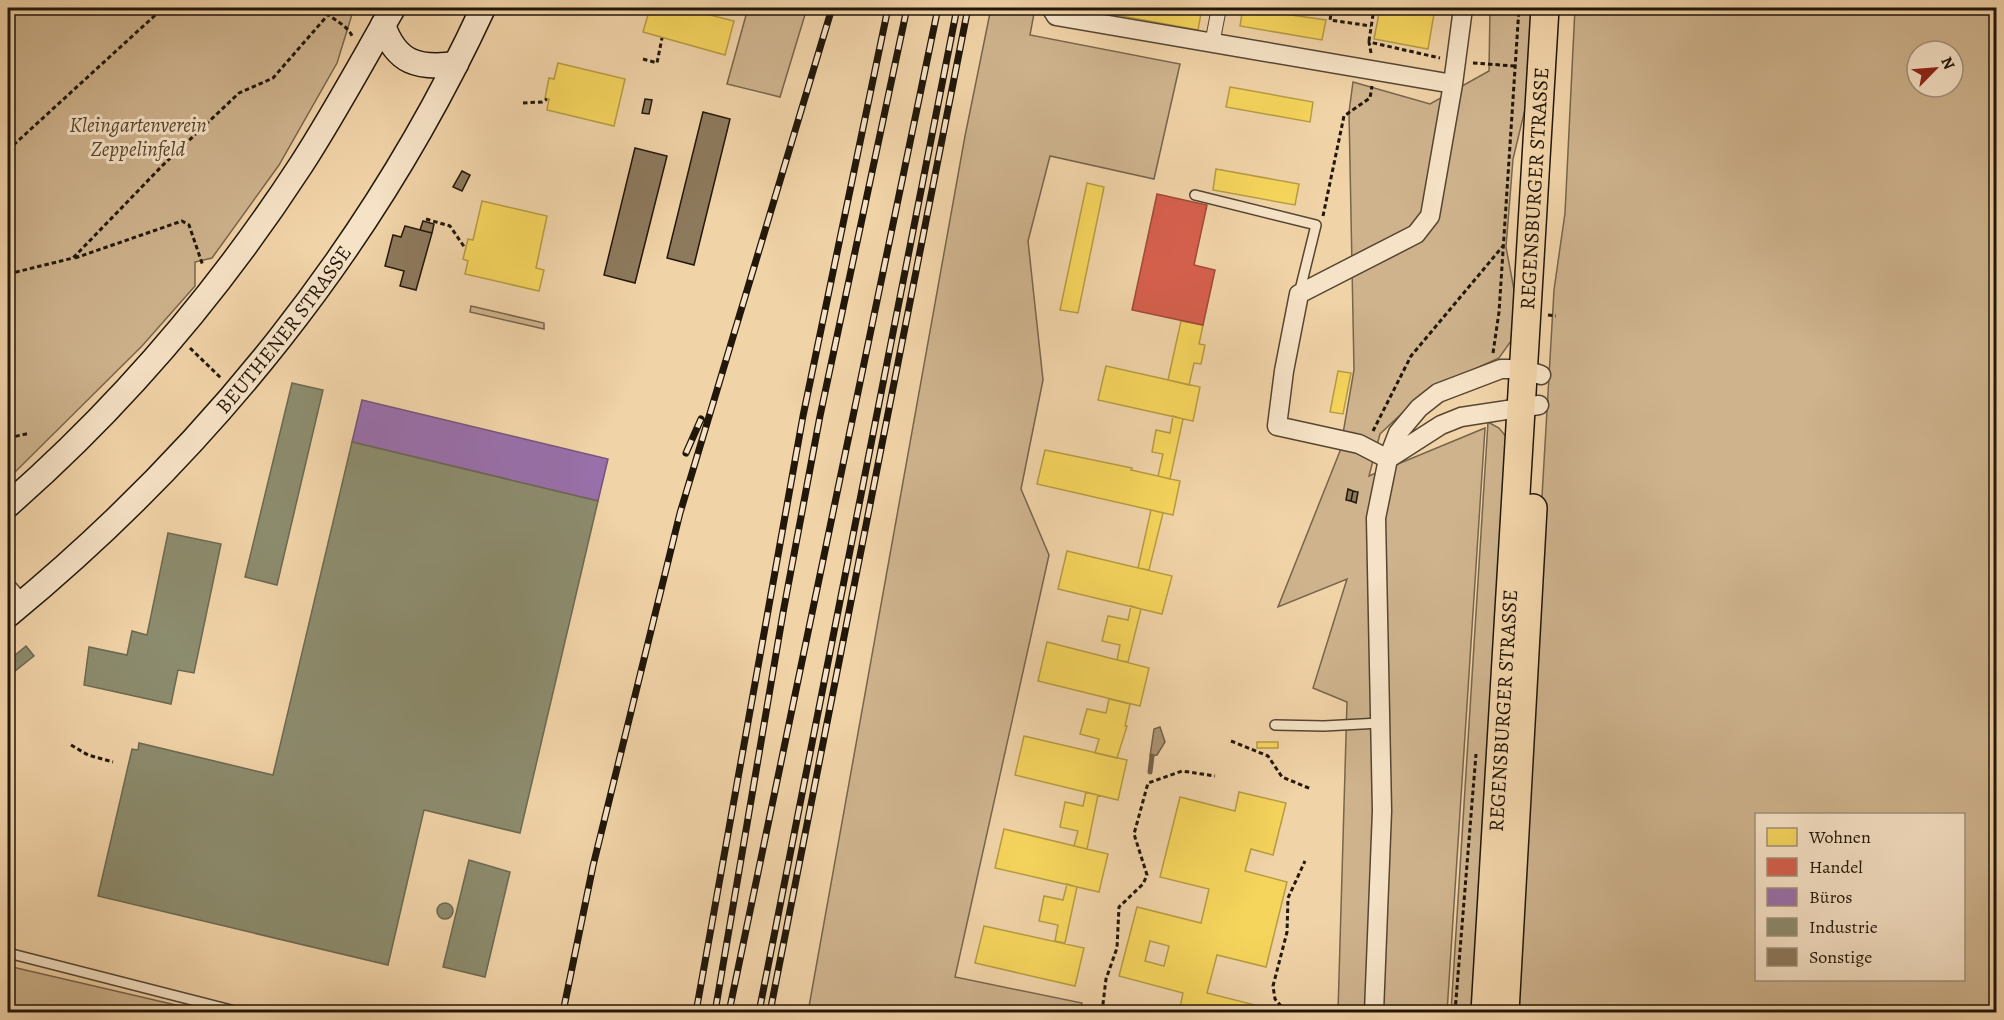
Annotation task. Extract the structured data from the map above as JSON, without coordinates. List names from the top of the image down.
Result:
{
  "streets": {
    "main road": ["REGENSBURGER STRASSE", "BEUTHENER STRASSE"]
  },
  "parks": ["Kleingartenverein Zeppelinfeld"],
  "legend": [
    "Wohnen",
    "Handel",
    "Büros",
    "Industrie",
    "Sonstige"
  ],
  "north": "top right"
}
